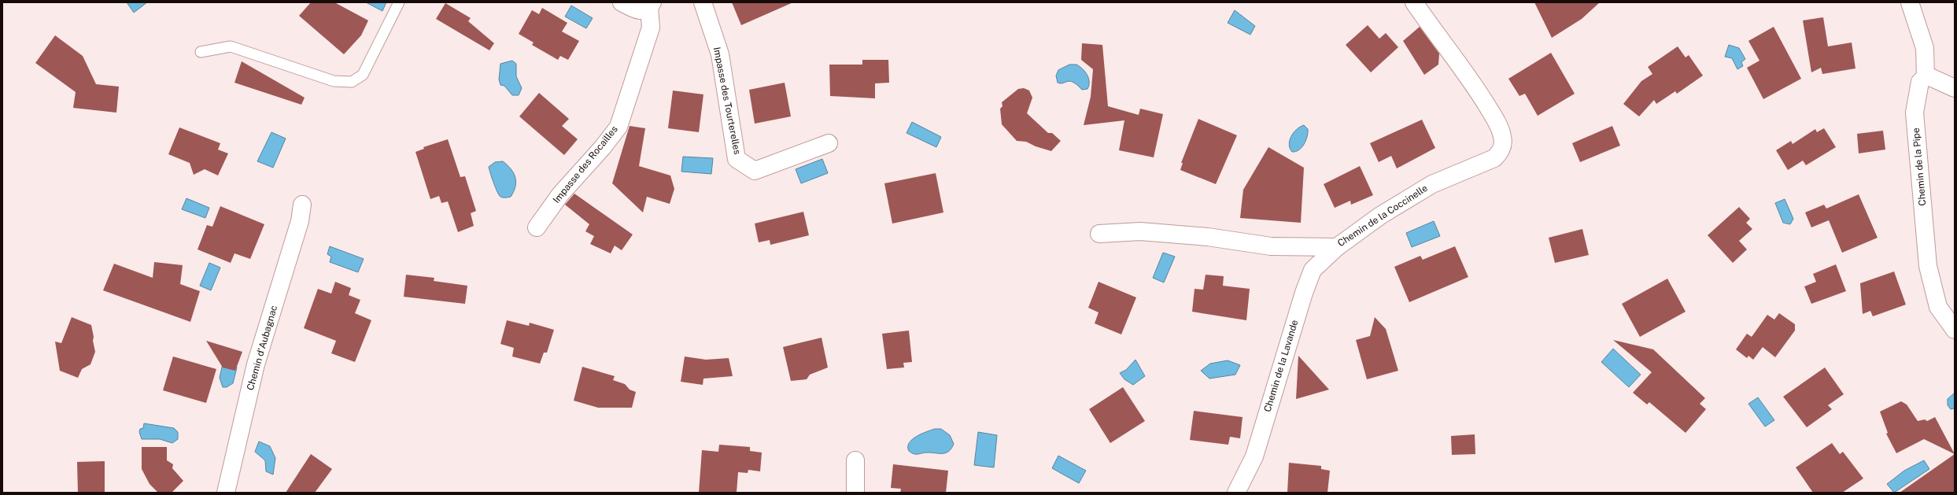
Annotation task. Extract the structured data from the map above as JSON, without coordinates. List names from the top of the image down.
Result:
{
  "streets": {
    "street": [
      "Impasse des Tourterelles",
      "Impasse des Rocailles",
      "Chemin de la Pipe",
      "Chemin de la Coccinelle",
      "Chemin d'Aubagnac",
      "Chemin de la Lavande"
    ]
  },
  "crossings": [
    ["Chemin de la Coccinelle", "Chemin de la Lavande"]
  ]
}
